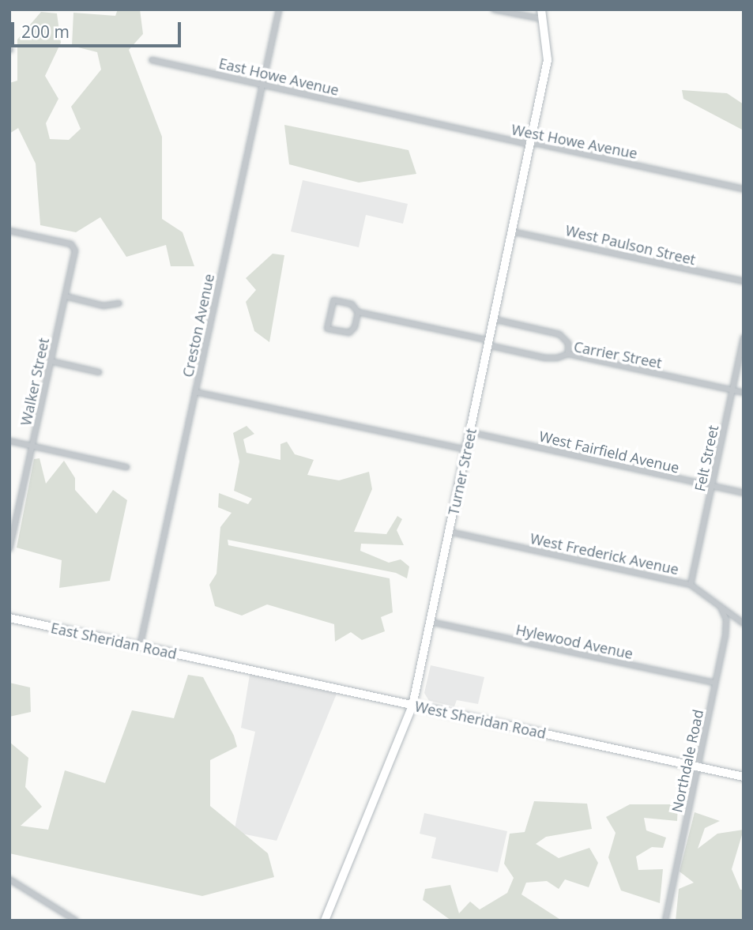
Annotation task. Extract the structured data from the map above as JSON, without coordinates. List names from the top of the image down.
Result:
{
  "streets": {
    "street": [
      "East Howe Avenue",
      "West Howe Avenue",
      "West Paulson Street",
      "Creston Avenue",
      "Carrier Street",
      "Walker Street",
      "West Fairfield Avenue",
      "Felt Street",
      "Turner Street",
      "West Frederick Avenue",
      "East Sheridan Road",
      "Hylewood Avenue",
      "West Sheridan Road",
      "Northdale Road"
    ]
  },
  "crossings": [
    ["East Howe Avenue", "West Howe Avenue"],
    ["East Howe Avenue", "Creston Avenue"],
    ["West Howe Avenue", "Turner Street"],
    ["West Paulson Street", "Turner Street"],
    ["Creston Avenue", "East Sheridan Road"],
    ["Carrier Street", "Felt Street"],
    ["Carrier Street", "Turner Street"],
    ["West Fairfield Avenue", "Felt Street"],
    ["West Fairfield Avenue", "Turner Street"],
    ["Felt Street", "West Frederick Avenue"],
    ["Turner Street", "West Frederick Avenue"],
    ["Turner Street", "Hylewood Avenue"],
    ["Turner Street", "West Sheridan Road"],
    ["West Frederick Avenue", "Northdale Road"],
    ["East Sheridan Road", "West Sheridan Road"],
    ["Hylewood Avenue", "Northdale Road"],
    ["West Sheridan Road", "Northdale Road"]
  ],
  "scale_bar": "200 m"
}
